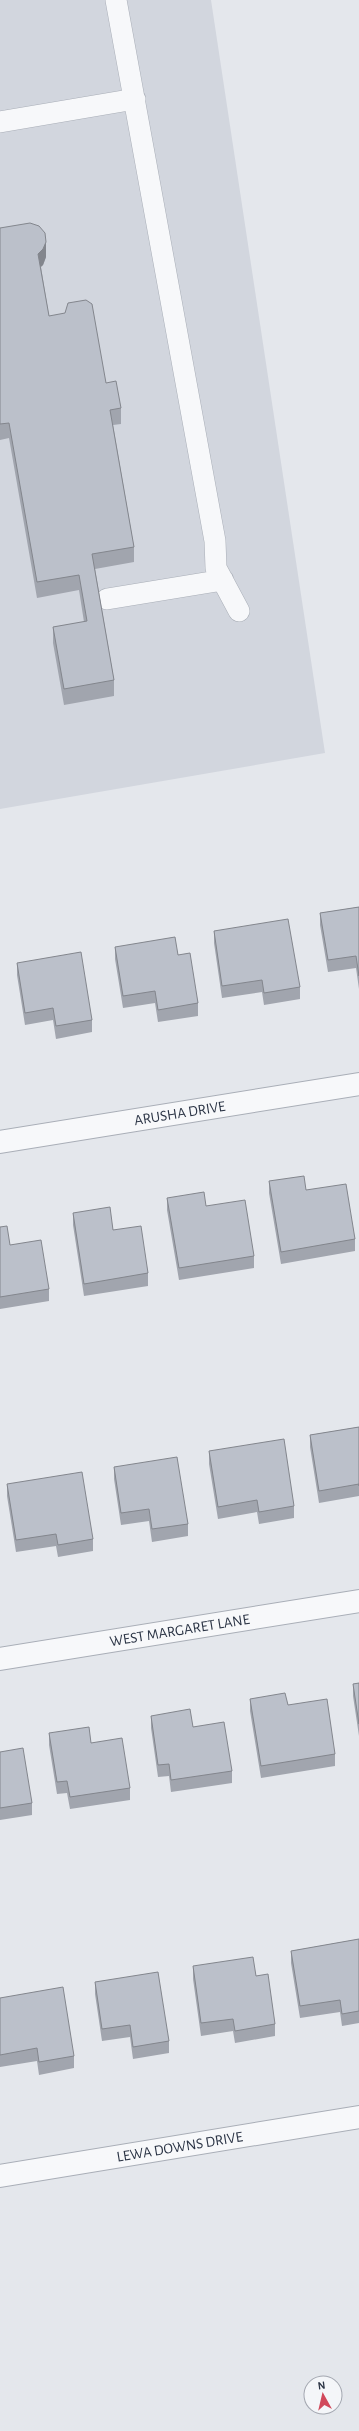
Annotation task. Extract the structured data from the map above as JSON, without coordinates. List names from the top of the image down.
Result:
{
  "streets": {
    "street": ["ARUSHA DRIVE", "WEST MARGARET LANE", "LEWA DOWNS DRIVE"]
  },
  "north": "top"
}
